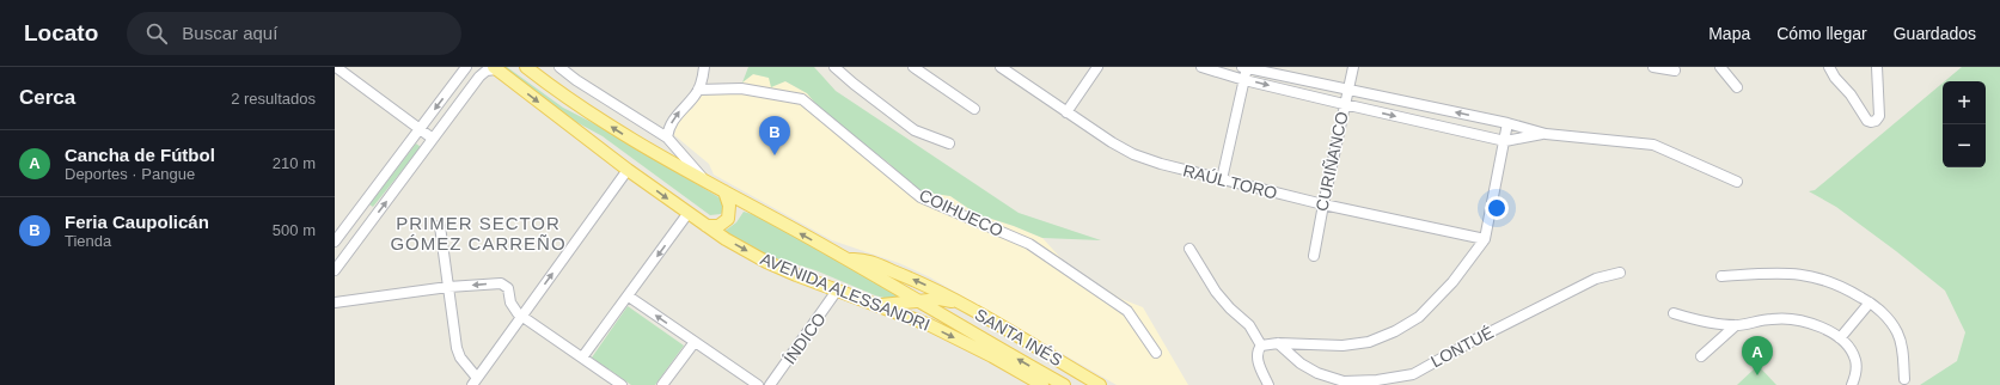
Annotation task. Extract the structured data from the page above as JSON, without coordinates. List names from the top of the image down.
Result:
{
  "streets": {
    "main road": ["AVENIDA ALESSANDRI", "SANTA INÉS"],
    "street": [
      "CURIÑANCO",
      "RAÚL TORO",
      "COIHUECO",
      "ÍNDICO",
      "LONTUÉ"
    ]
  },
  "crossings": [
    ["CURIÑANCO", "RAÚL TORO"],
    ["AVENIDA ALESSANDRI", "SANTA INÉS"],
    ["AVENIDA ALESSANDRI", "ÍNDICO"]
  ],
  "districts": ["PRIMER SECTOR GÓMEZ CARREÑO"],
  "page": {
    "header": "Locato",
    "search": "Buscar aquí",
    "nav": ["Mapa", "Cómo llegar", "Guardados"],
    "heading": ["Cerca", "2 resultados"],
    "map_buttons": ["+", "−"],
    "pins": ["B", "A"],
    "list": [
      {
        "mark": "A",
        "name": "Cancha de Fútbol",
        "note": "Deportes · Pangue",
        "value": "210 m"
      },
      {
        "mark": "B",
        "name": "Feria Caupolicán",
        "note": "Tienda",
        "value": "500 m"
      }
    ]
  }
}
